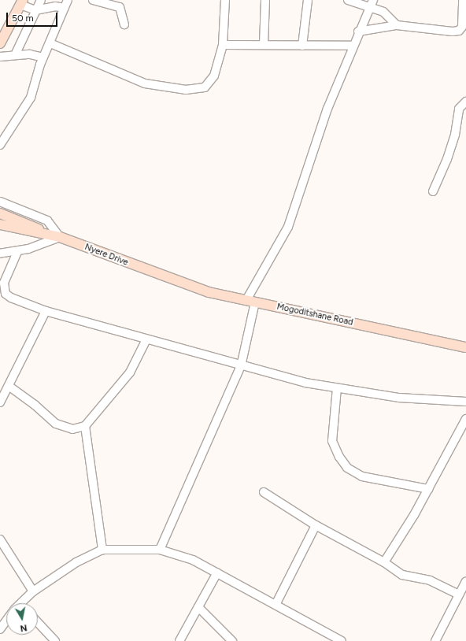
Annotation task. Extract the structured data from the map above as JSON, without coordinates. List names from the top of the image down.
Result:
{
  "streets": {
    "main road": ["Nyere Drive", "Mogoditshane Road"]
  },
  "crossings": [
    ["Nyere Drive", "Mogoditshane Road"]
  ],
  "scale_bar": "50 m",
  "north": "bottom"
}
